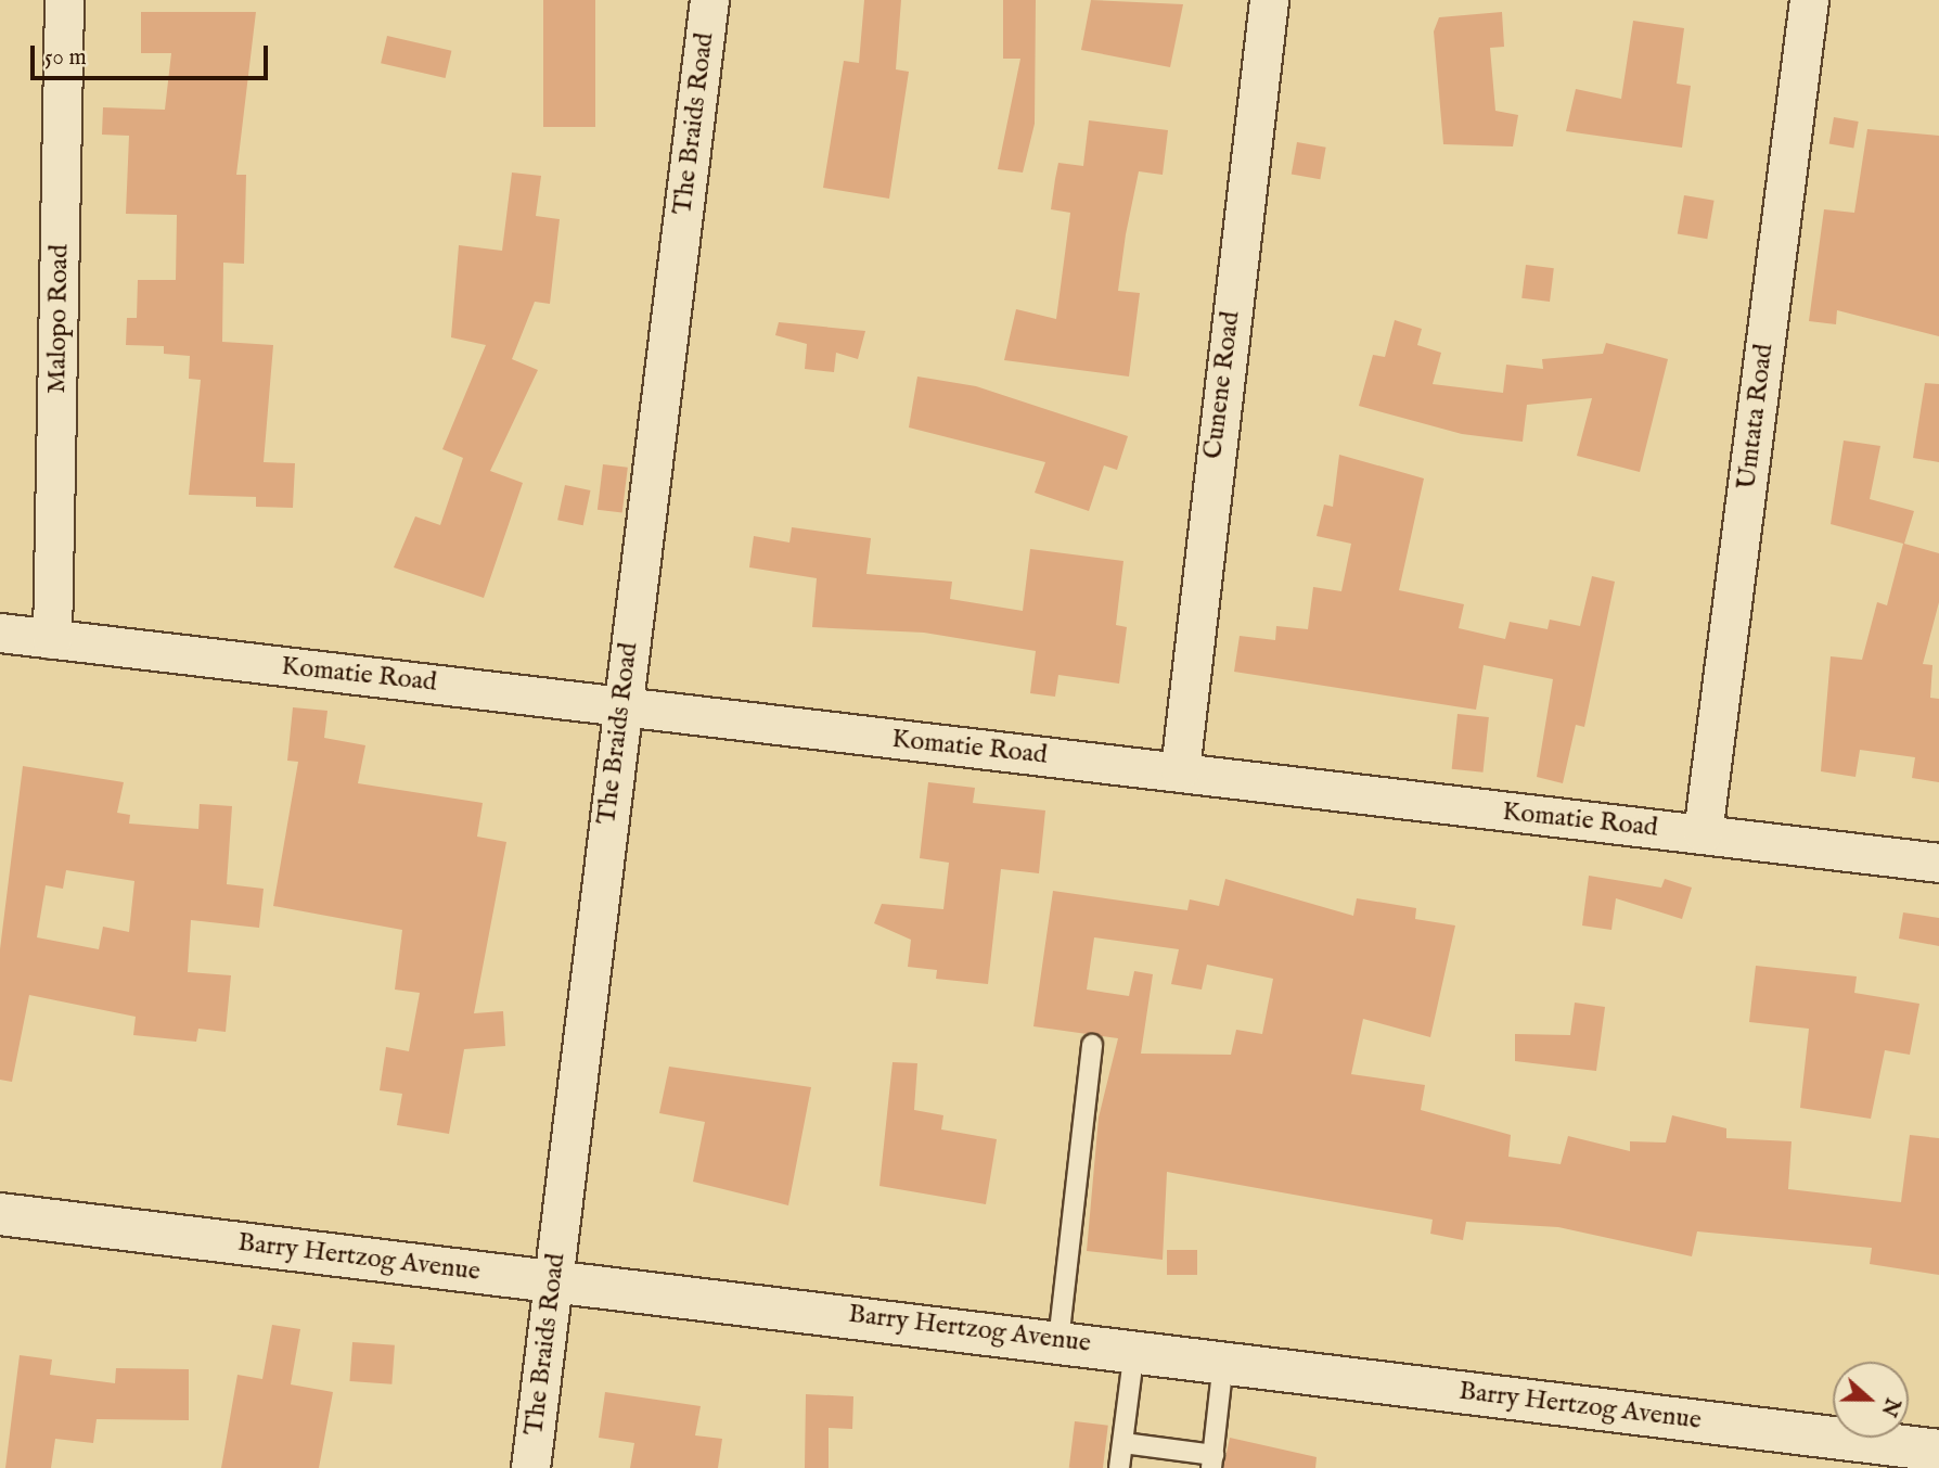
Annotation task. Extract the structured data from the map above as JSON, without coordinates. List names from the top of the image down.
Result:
{
  "streets": {
    "main road": ["Barry Hertzog Avenue"],
    "street": [
      "The Braids Road",
      "Malopo Road",
      "Cunene Road",
      "Umtata Road",
      "Komatie Road"
    ]
  },
  "crossings": [
    ["The Braids Road", "Komatie Road"],
    ["The Braids Road", "Barry Hertzog Avenue"],
    ["Malopo Road", "Komatie Road"],
    ["Cunene Road", "Komatie Road"],
    ["Umtata Road", "Komatie Road"]
  ],
  "scale_bar": "50 m",
  "north": "right"
}
